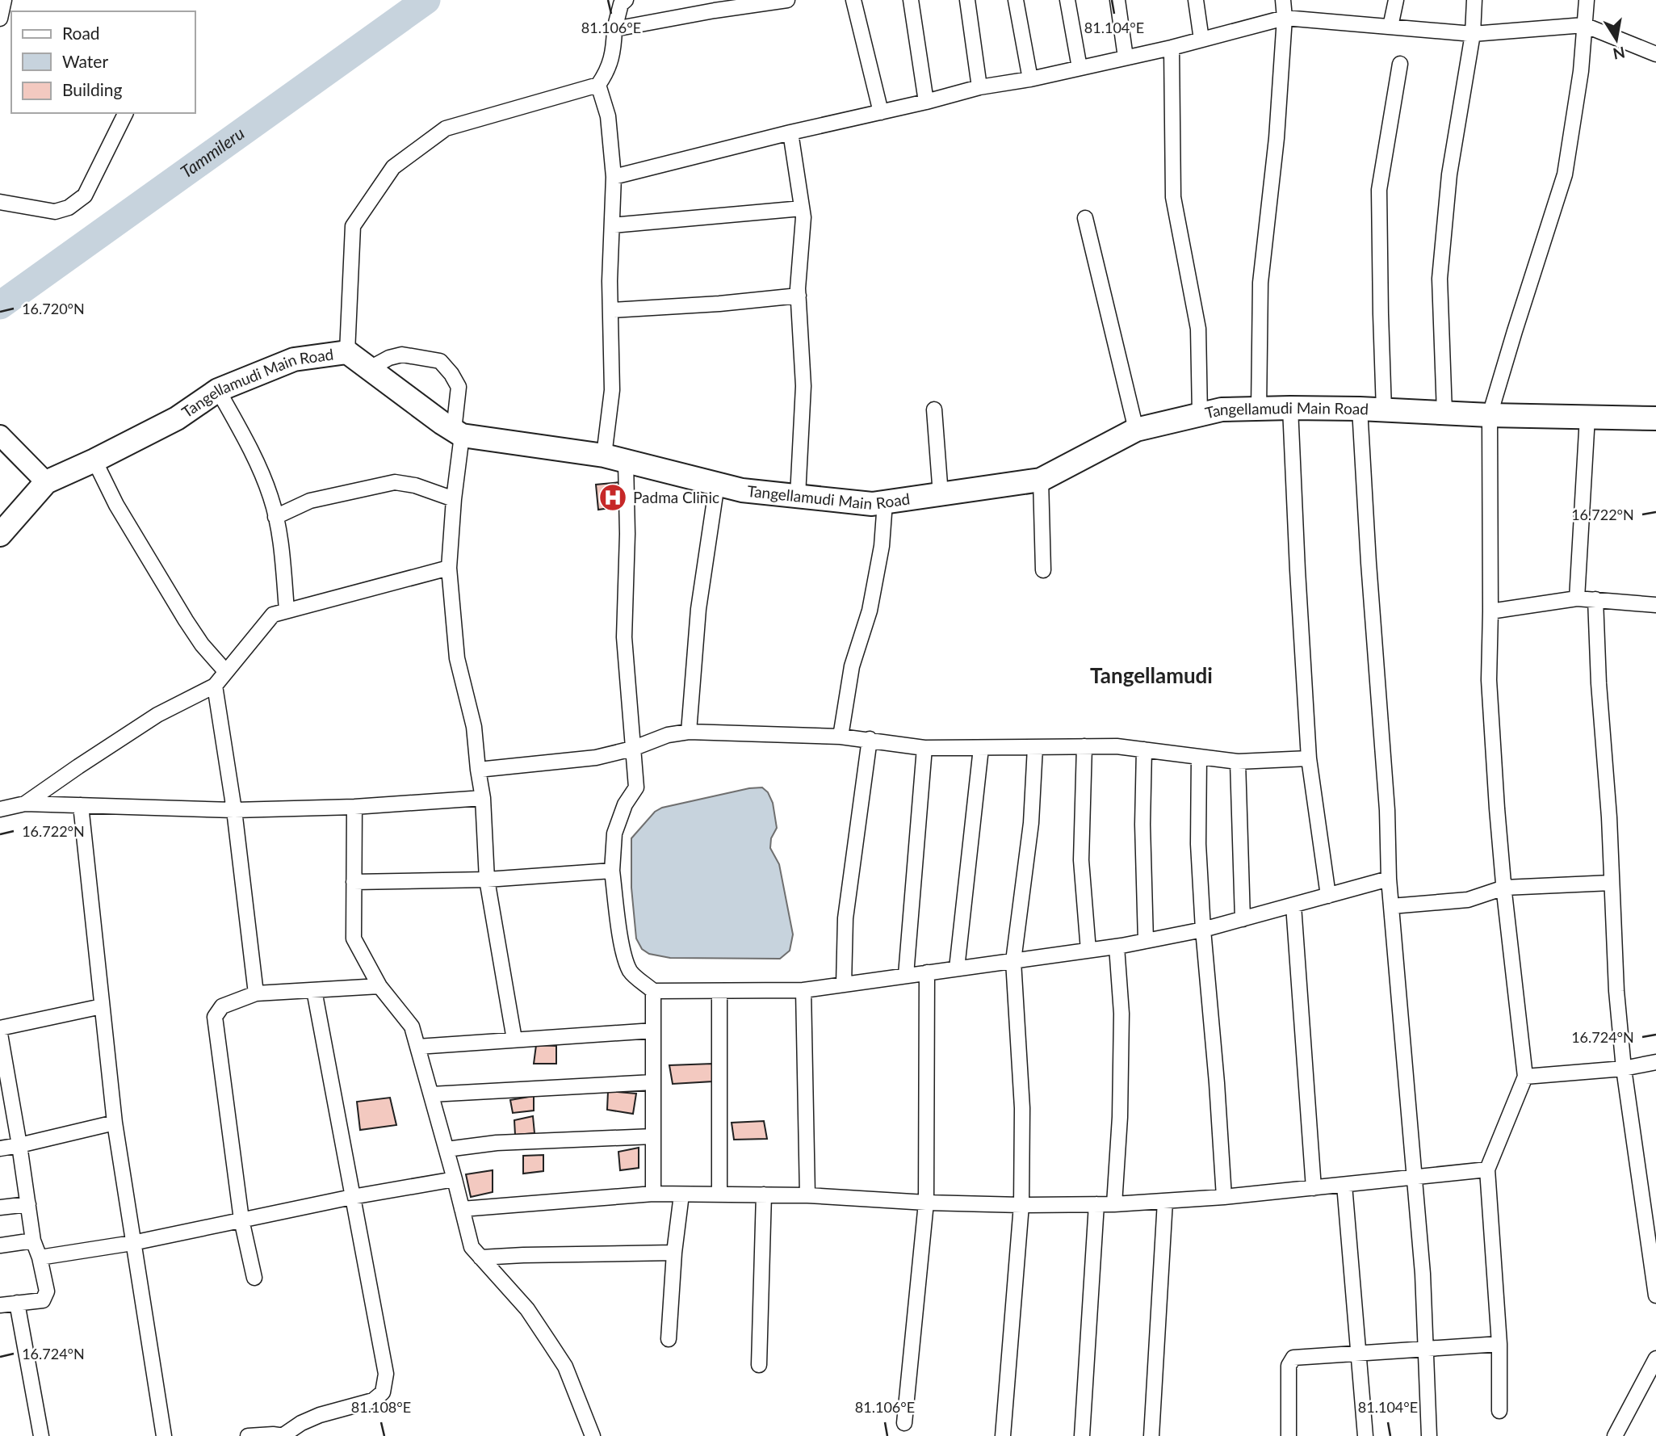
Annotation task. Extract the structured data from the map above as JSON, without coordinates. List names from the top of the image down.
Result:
{
  "streets": {
    "main road": ["Tangellamudi Main Road"]
  },
  "districts": ["Tangellamudi"],
  "water": ["Tammileru"],
  "places": {
    "hospital": ["Padma Clinic"]
  },
  "legend": ["Road", "Water", "Building"],
  "north": "bottom",
  "coordinates": [
    "81.106°E",
    "81.104°E",
    "16.720°N",
    "16.722°N",
    "16.724°N",
    "81.108°E"
  ]
}
